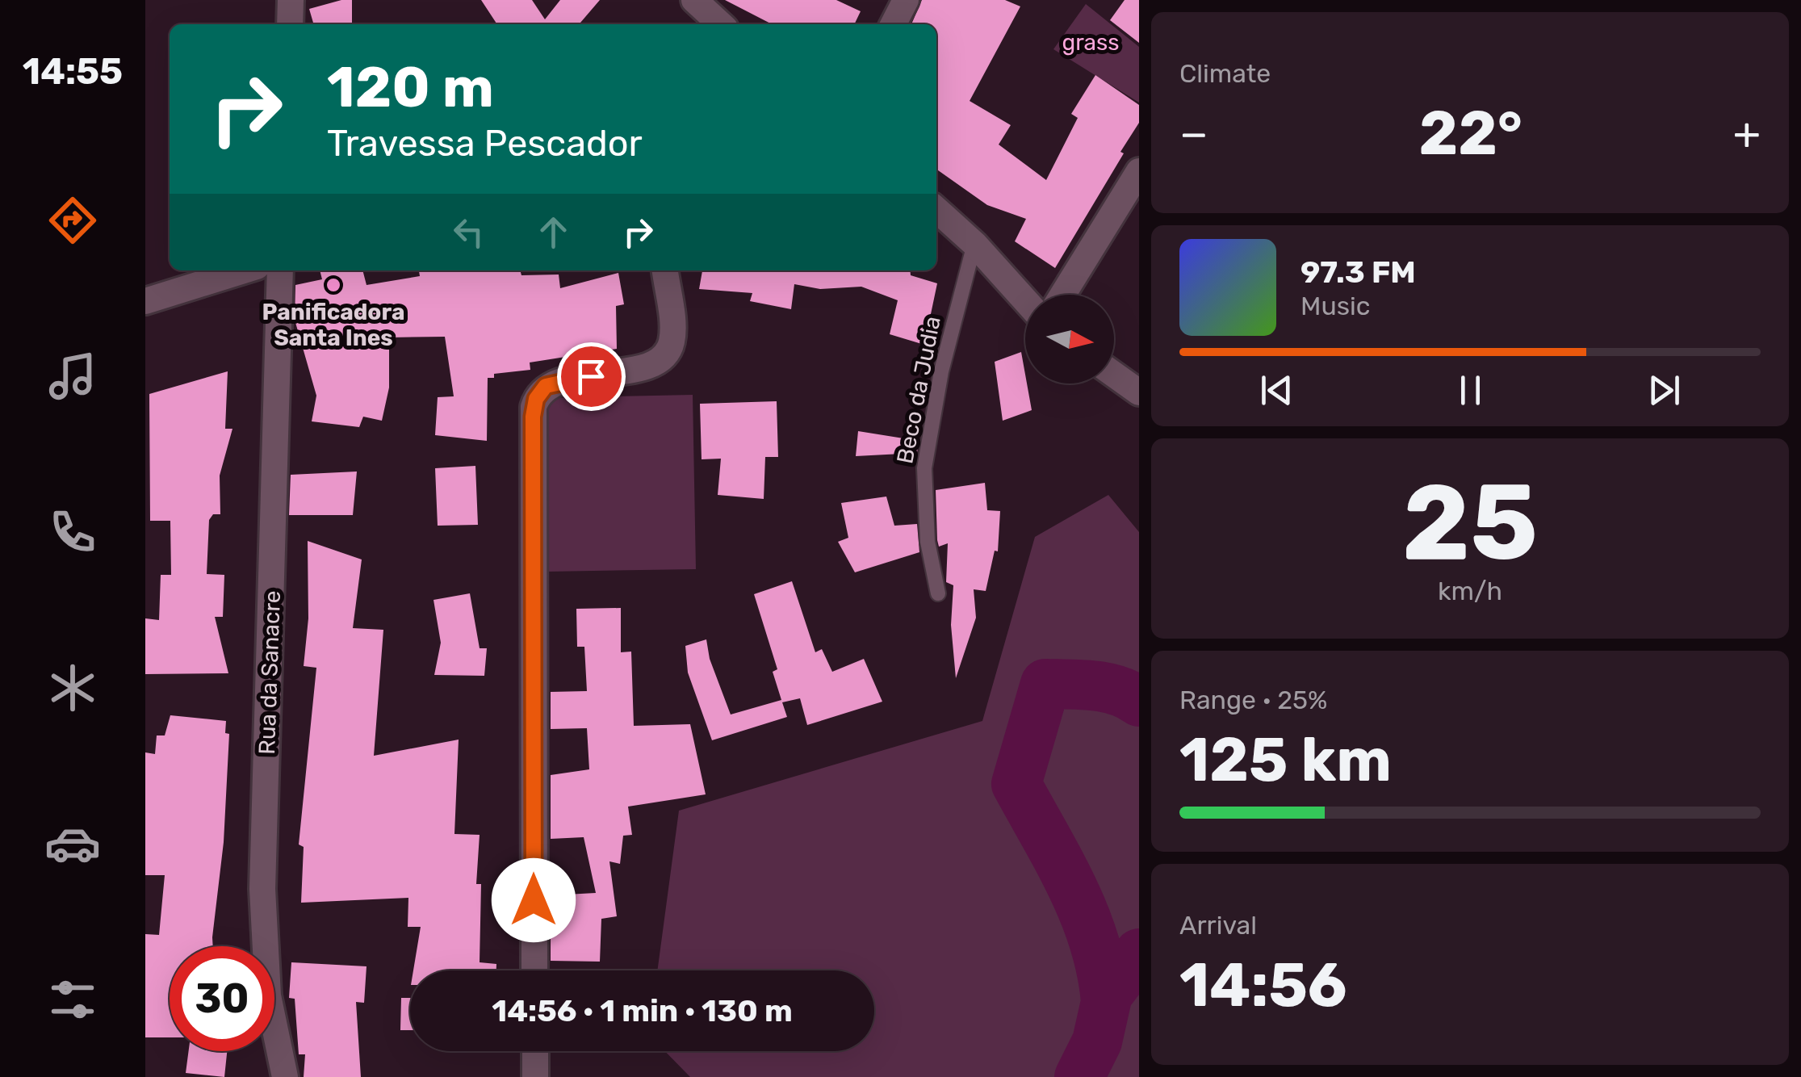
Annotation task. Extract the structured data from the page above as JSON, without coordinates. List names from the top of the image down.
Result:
{
  "streets": {
    "street": ["Rua da Sanacre"],
    "lane": ["Beco da Judia"]
  },
  "parks": ["grass"],
  "places": ["Panificadora Santa Ines"],
  "north": "right",
  "page": {
    "tabs": "14:55",
    "tile": [
      "Climate",
      ["25", "km/h"],
      ["Range · 25%", "125 km"],
      ["Arrival", "14:56"]
    ],
    "turn": ["120 m", "Travessa Pescador"],
    "heat": ["−", "22°", "+"],
    "song": ["97.3 FM", "Music"],
    "limit": "30",
    "trip": "14:56 · 1 min · 130 m"
  }
}
